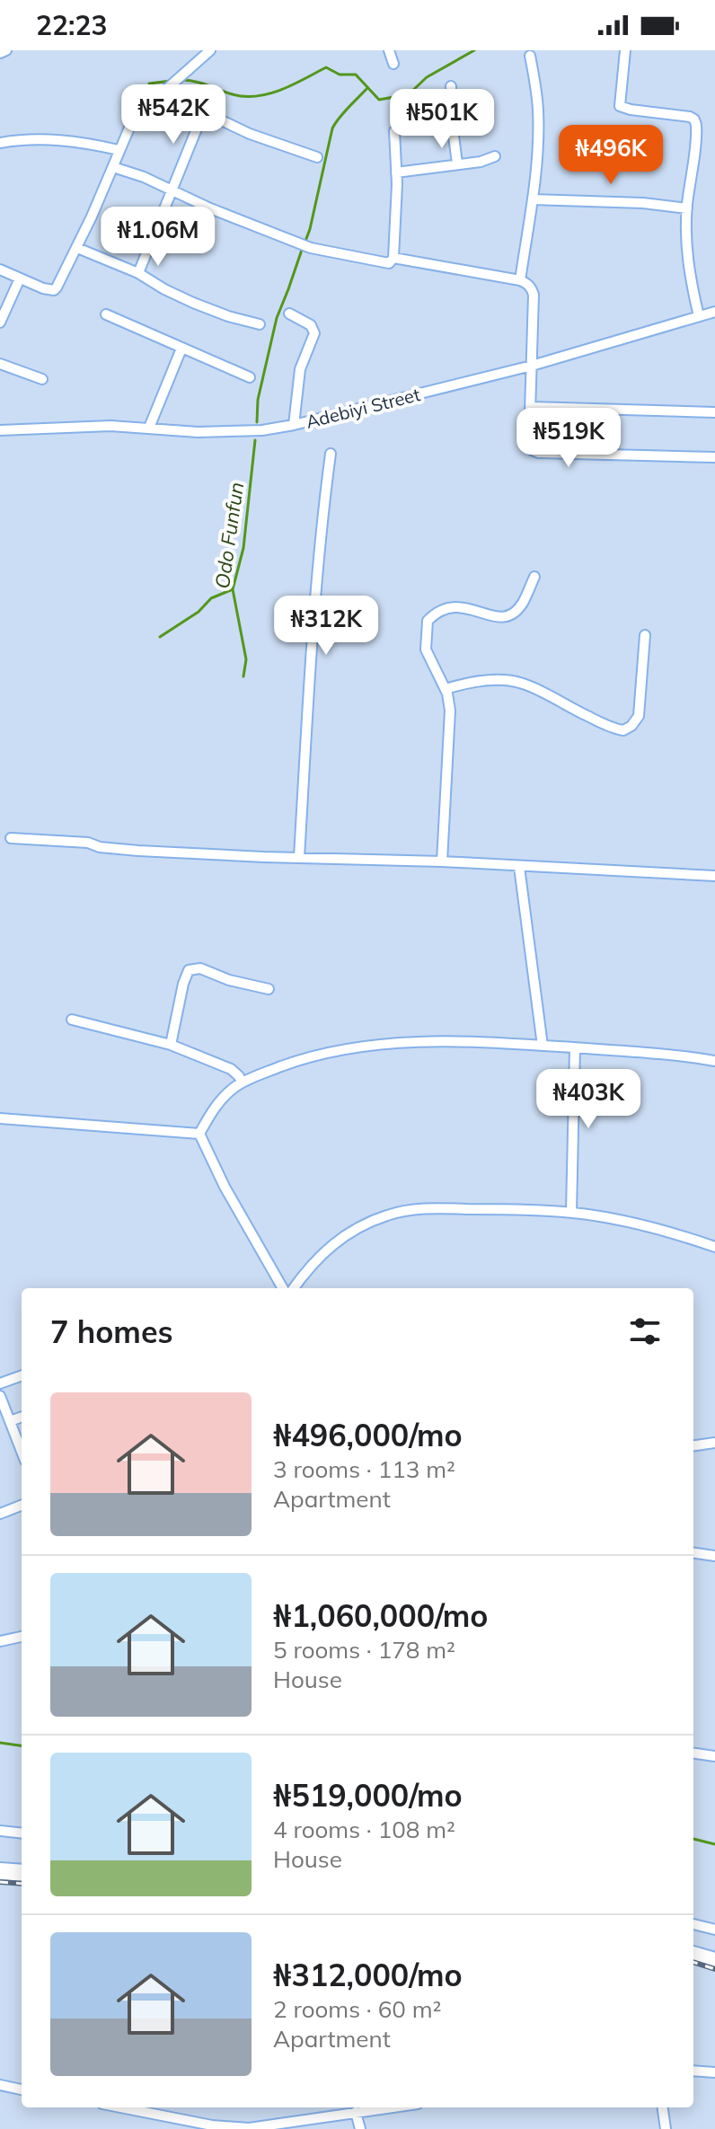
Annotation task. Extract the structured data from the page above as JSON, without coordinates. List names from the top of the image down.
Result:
{
  "streets": {
    "street": ["Adebiyi Street"]
  },
  "water": ["Odo Funfun"],
  "page": {
    "status": "22:23",
    "price": [
      "₦542K",
      "₦501K",
      "₦496K",
      "₦1.06M",
      "₦519K",
      "₦312K",
      "₦403K"
    ],
    "heading": "7 homes",
    "list": [
      {
        "name": "₦496,000/mo",
        "note": "3 rooms · 113 m² · Apartment"
      },
      {
        "name": "₦1,060,000/mo",
        "note": "5 rooms · 178 m² · House"
      },
      {
        "name": "₦519,000/mo",
        "note": "4 rooms · 108 m² · House"
      },
      {
        "name": "₦312,000/mo",
        "note": "2 rooms · 60 m² · Apartment"
      }
    ]
  }
}
